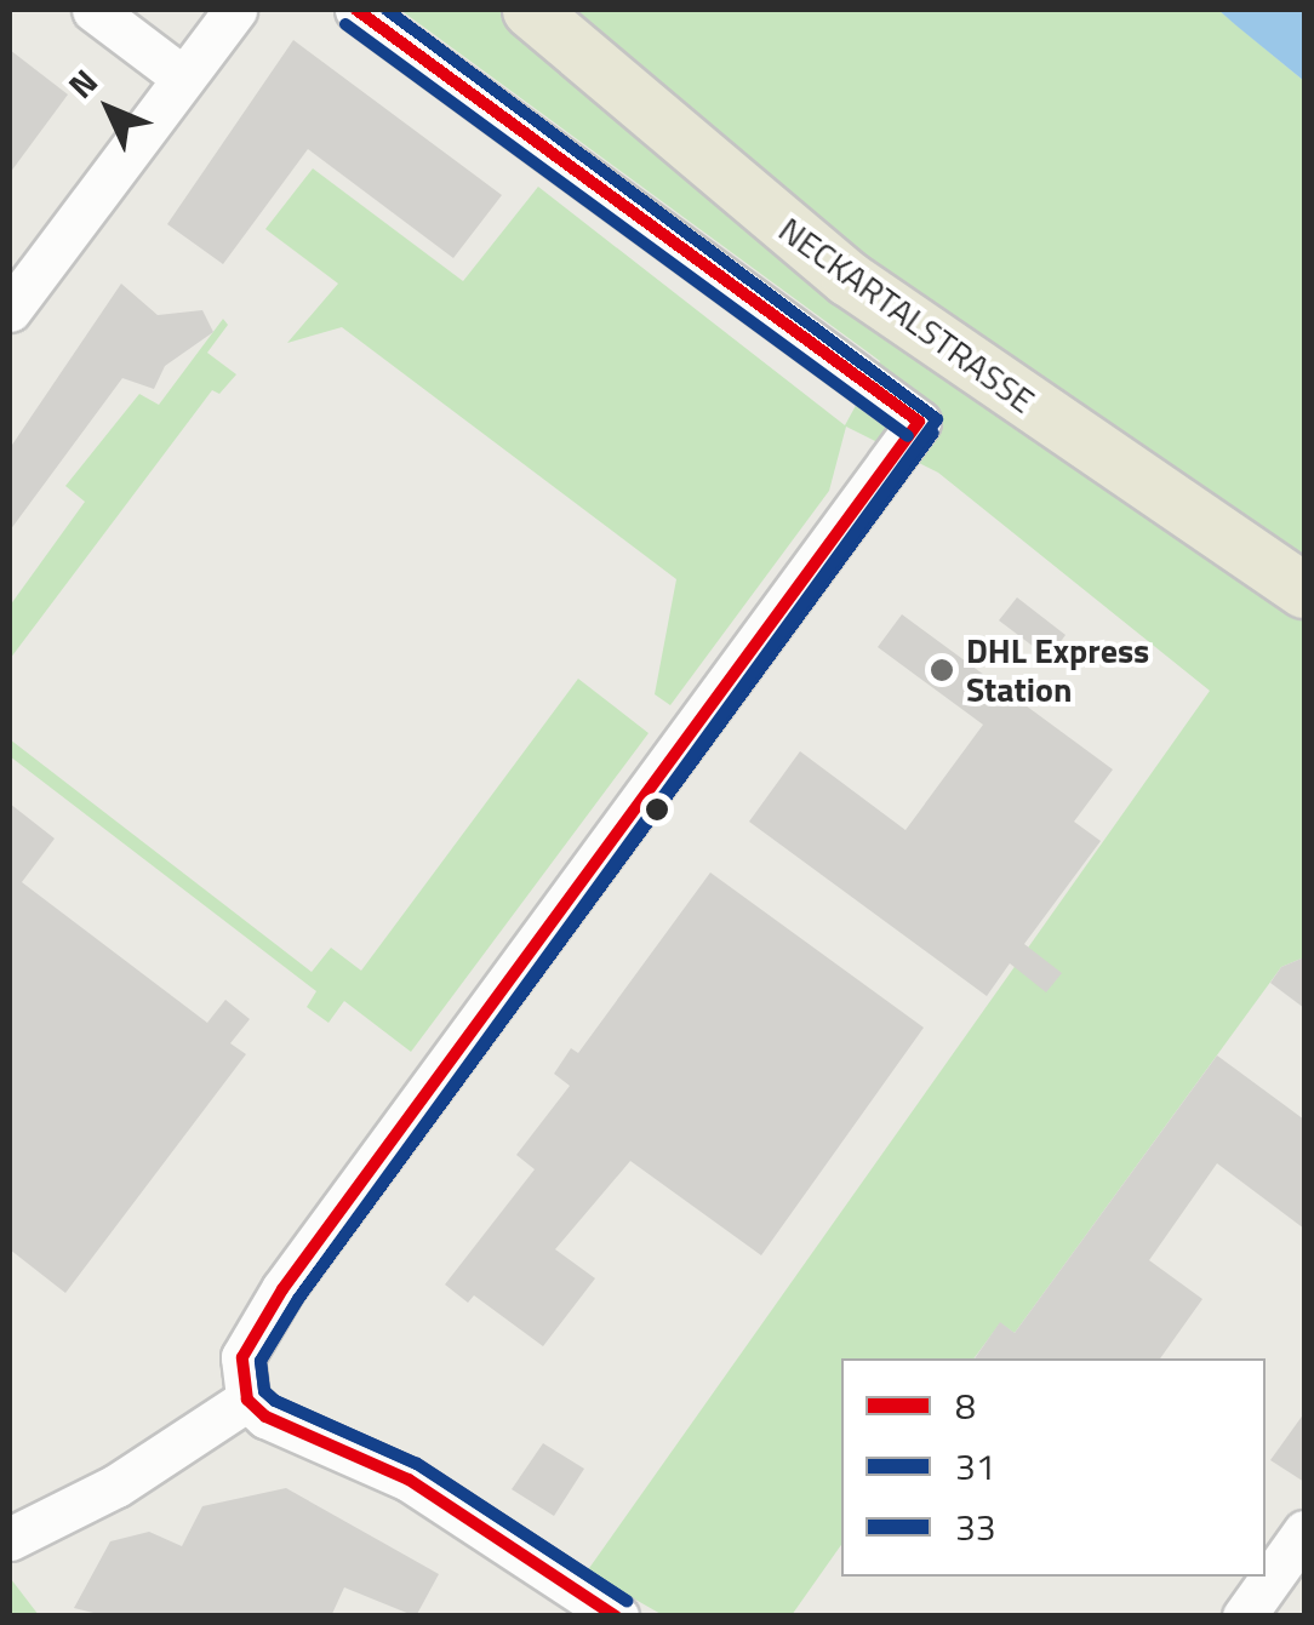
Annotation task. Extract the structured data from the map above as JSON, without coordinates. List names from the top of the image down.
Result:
{
  "streets": {
    "main road": ["NECKARTALSTRASSE"]
  },
  "places": ["DHL Express Station"],
  "lines": ["transit line 8", "transit line 33", "transit line 31"],
  "legend": ["8", "31", "33"],
  "north": "top left"
}
